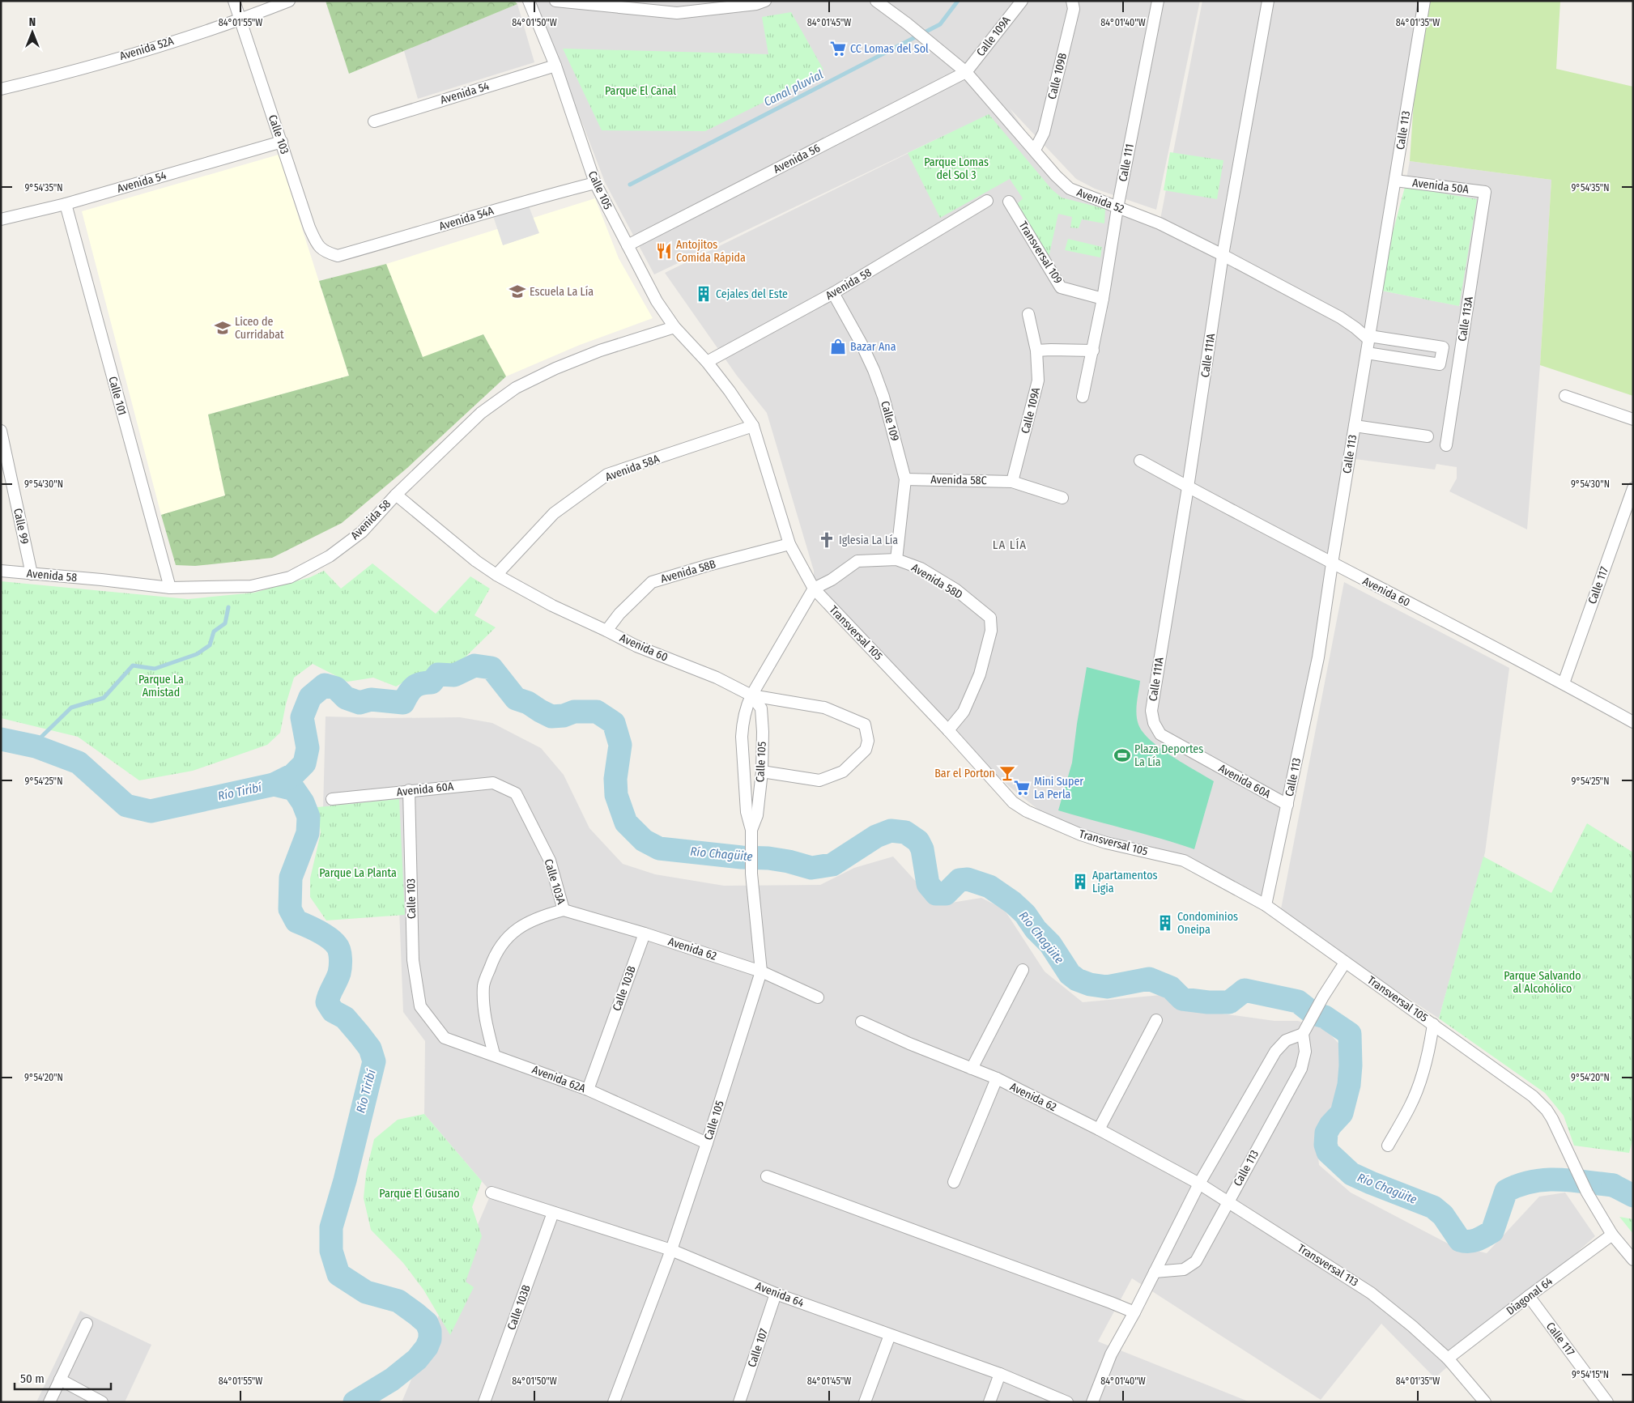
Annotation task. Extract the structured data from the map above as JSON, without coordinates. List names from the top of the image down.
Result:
{
  "streets": {
    "street": [
      "Calle 109A",
      "Avenida 52A",
      "Calle 109B",
      "Avenida 54",
      "Calle 113",
      "Calle 103",
      "Avenida 56",
      "Calle 111",
      "Avenida 50A",
      "Calle 105",
      "Avenida 52",
      "Avenida 54A",
      "Transversal 109",
      "Avenida 58",
      "Calle 113A",
      "Calle 111A",
      "Calle 101",
      "Calle 109",
      "Avenida 58A",
      "Avenida 58C",
      "Calle 99",
      "Avenida 58B",
      "Avenida 58D",
      "Calle 117",
      "Avenida 60",
      "Transversal 105",
      "Avenida 60A",
      "Calle 103A",
      "Avenida 62",
      "Calle 103B",
      "Avenida 62A",
      "Transversal 113",
      "Avenida 64",
      "Diagonal 64",
      "Calle 107"
    ]
  },
  "crossings": [
    ["Calle 109A", "Avenida 56"],
    ["Calle 109A", "Avenida 52"],
    ["Calle 109A", "Avenida 58C"],
    ["Avenida 52A", "Calle 103"],
    ["Calle 109B", "Avenida 52"],
    ["Avenida 54", "Calle 103"],
    ["Avenida 54", "Calle 105"],
    ["Avenida 54", "Calle 101"],
    ["Calle 113", "Avenida 50A"],
    ["Calle 113", "Avenida 52"],
    ["Calle 113", "Avenida 60"],
    ["Calle 113", "Transversal 105"],
    ["Calle 113", "Avenida 60A"],
    ["Calle 113", "Transversal 113"],
    ["Calle 103", "Avenida 54A"],
    ["Calle 103", "Avenida 60A"],
    ["Calle 103", "Avenida 62A"],
    ["Avenida 56", "Calle 105"],
    ["Avenida 56", "Avenida 52"],
    ["Calle 111", "Avenida 52"],
    ["Calle 111", "Transversal 109"],
    ["Avenida 50A", "Calle 113A"],
    ["Calle 105", "Avenida 54A"],
    ["Calle 105", "Avenida 58"],
    ["Calle 105", "Avenida 58D"],
    ["Calle 105", "Avenida 60"],
    ["Calle 105", "Transversal 105"],
    ["Calle 105", "Avenida 62"],
    ["Calle 105", "Avenida 62A"],
    ["Calle 105", "Avenida 64"],
    ["Avenida 52", "Calle 111A"],
    ["Avenida 58", "Calle 101"],
    ["Avenida 58", "Calle 109"],
    ["Avenida 58", "Calle 99"],
    ["Avenida 58", "Avenida 60"],
    ["Avenida 58", "Transversal 105"],
    ["Calle 111A", "Avenida 60"],
    ["Calle 111A", "Avenida 60A"],
    ["Calle 109", "Avenida 58C"],
    ["Calle 109", "Avenida 58D"],
    ["Avenida 58A", "Avenida 60"],
    ["Avenida 58A", "Transversal 105"],
    ["Avenida 58B", "Avenida 60"],
    ["Avenida 58B", "Transversal 105"],
    ["Avenida 58D", "Transversal 105"],
    ["Calle 117", "Avenida 60"],
    ["Calle 117", "Diagonal 64"],
    ["Transversal 105", "Diagonal 64"],
    ["Avenida 60A", "Calle 103A"],
    ["Calle 103A", "Avenida 62"],
    ["Calle 103A", "Avenida 62A"],
    ["Avenida 62", "Calle 103B"],
    ["Avenida 62", "Transversal 113"],
    ["Calle 103B", "Avenida 62A"],
    ["Calle 103B", "Avenida 64"],
    ["Transversal 113", "Diagonal 64"],
    ["Avenida 64", "Calle 107"]
  ],
  "districts": ["LA LÍA"],
  "water": ["Canal pluvial", "Río Tiribí", "Río Chagüite"],
  "parks": [
    "Parque El Canal",
    "Parque Lomas del Sol 3",
    "Parque La Amistad",
    "Parque La Planta",
    "Parque Salvando al Alcohólico",
    "Parque El Gusano"
  ],
  "places": {
    "supermarket": ["CC Lomas del Sol", "Mini Super La Perla"],
    "restaurant": ["Antojitos Comida Rápida"],
    "school or university": ["Escuela La Lía", "Liceo de Curridabat"],
    "building": ["Cejales del Este", "Apartamentos Ligia", "Condominios Oneipa"],
    "shop": ["Bazar Ana"],
    "church": ["Iglesia La Lía"],
    "sports": ["Plaza Deportes La Lía"],
    "bar": ["Bar el Porton"]
  },
  "scale_bar": "50 m",
  "north": "top",
  "coordinates": [
    "84°01'55\"W",
    "84°01'50\"W",
    "84°01'45\"W",
    "84°01'40\"W",
    "84°01'35\"W",
    "9°54'35\"N",
    "9°54'30\"N",
    "9°54'25\"N",
    "9°54'20\"N",
    "9°54'15\"N"
  ]
}
